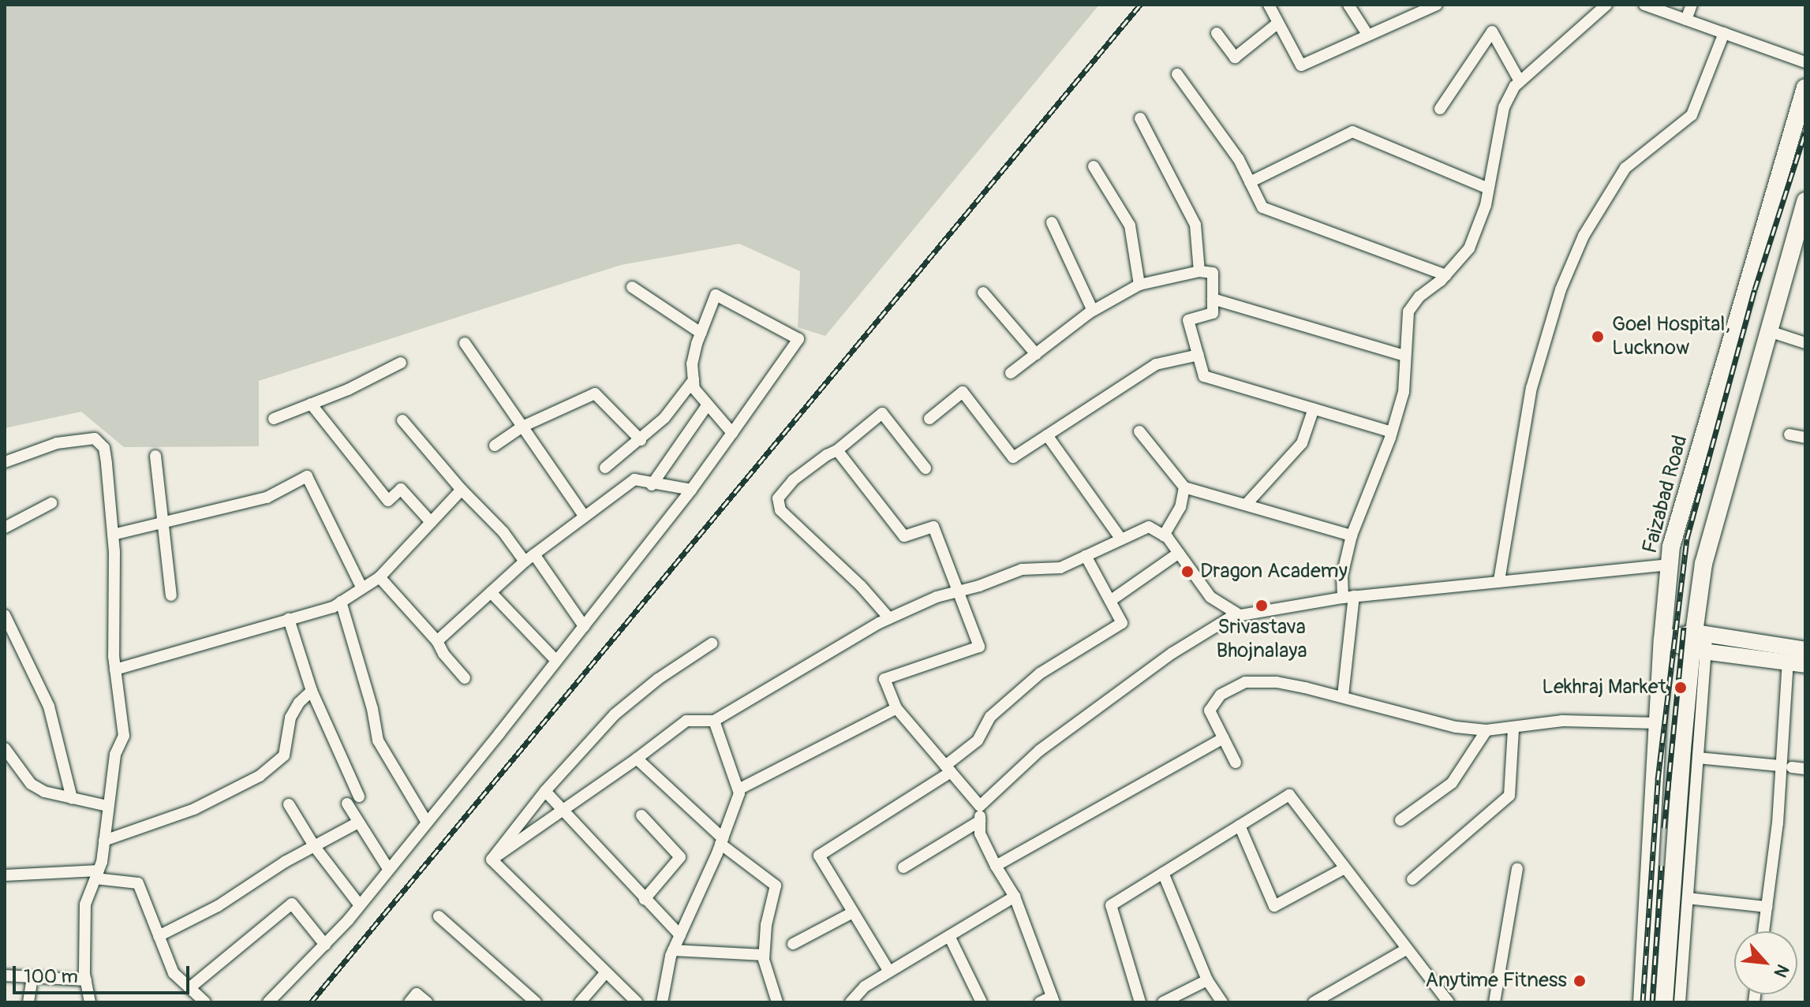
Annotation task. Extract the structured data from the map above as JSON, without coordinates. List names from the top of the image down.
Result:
{
  "streets": {
    "main road": ["Faizabad Road"]
  },
  "places": [
    "Goel Hospital, Lucknow",
    "Dragon Academy",
    "Srivastava Bhojnalaya",
    "Lekhraj Market",
    "Anytime Fitness"
  ],
  "scale_bar": "100 m",
  "north": "bottom right"
}
